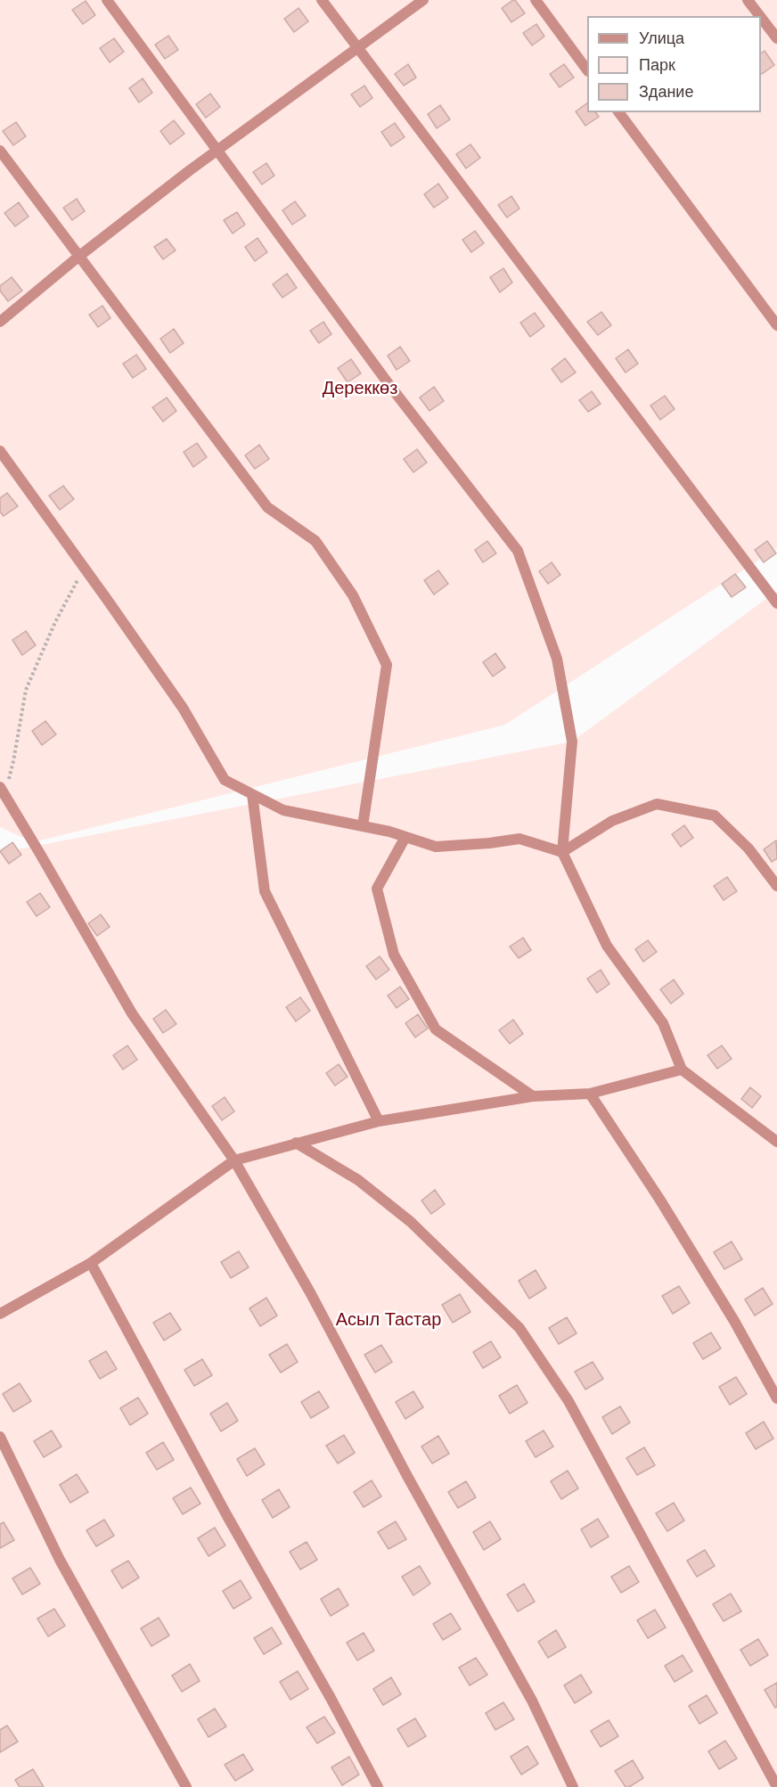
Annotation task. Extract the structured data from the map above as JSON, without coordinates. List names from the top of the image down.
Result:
{
  "parks": ["Дереккөз", "Асыл Тастар"],
  "legend": ["Улица", "Парк", "Здание"]
}
